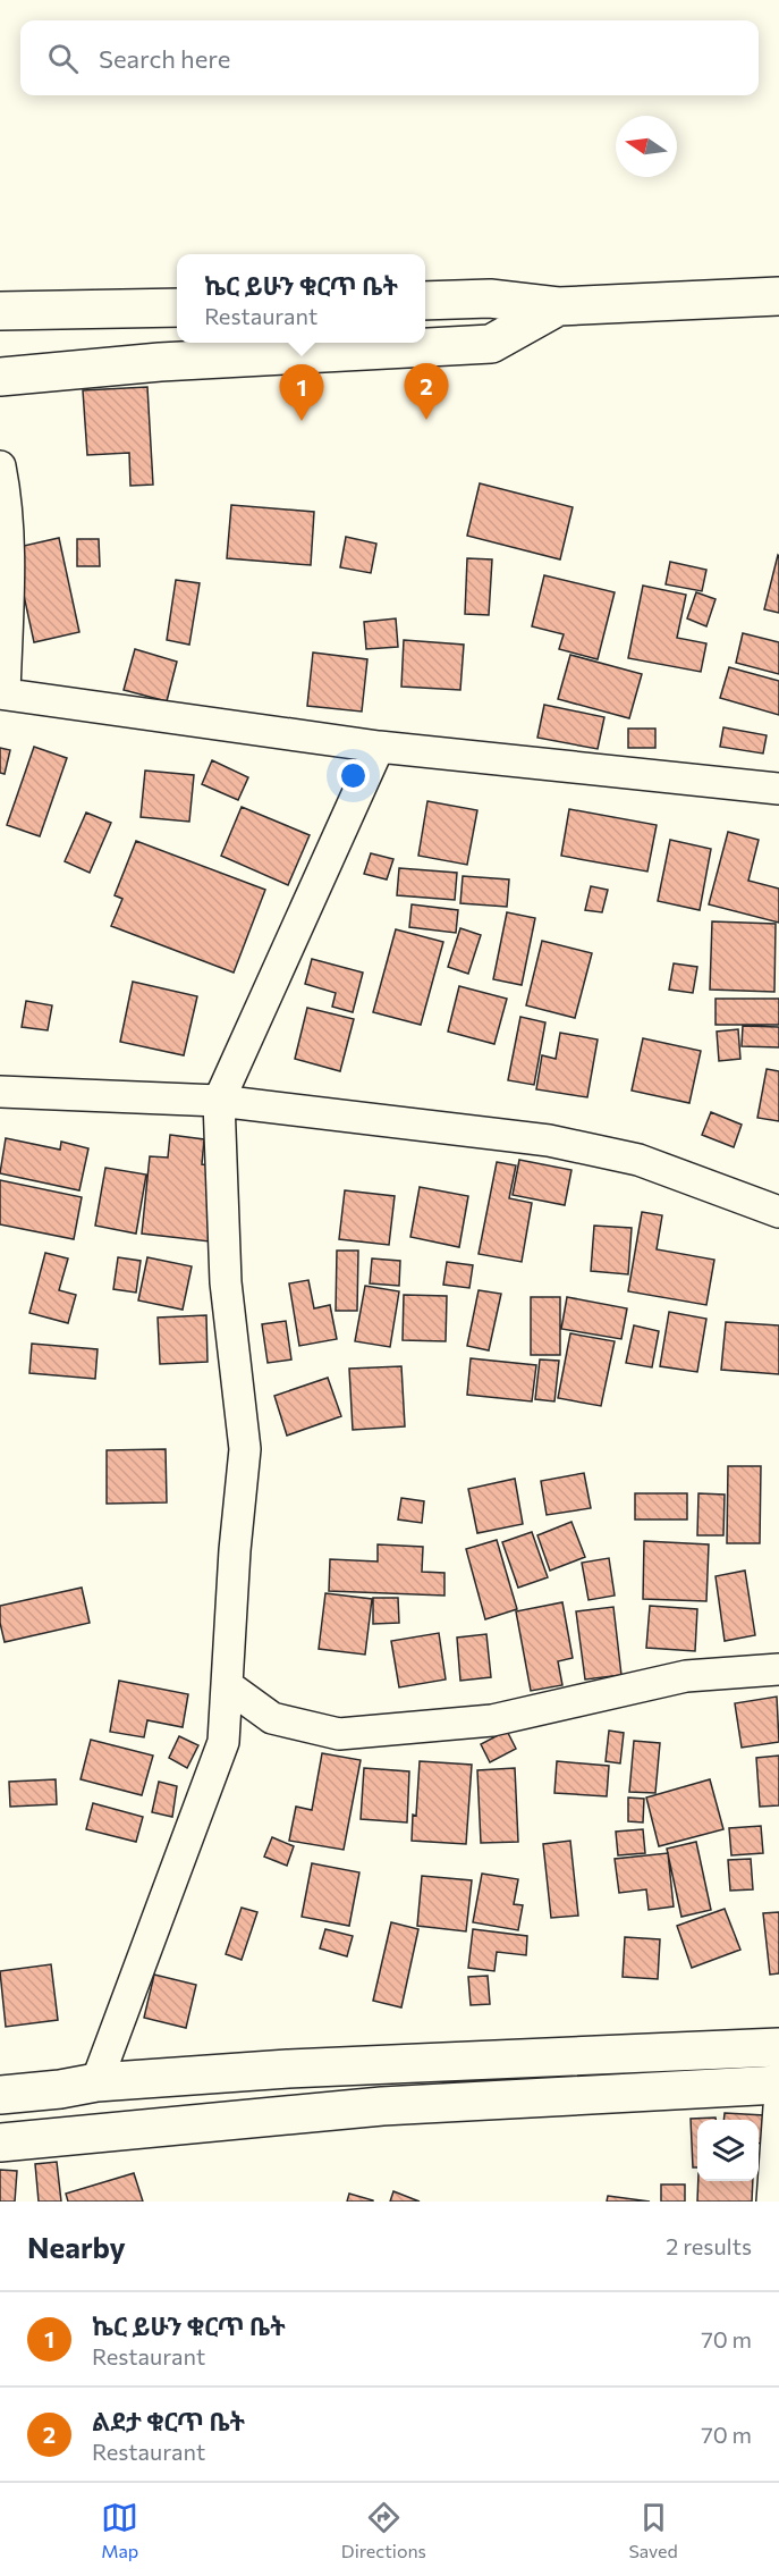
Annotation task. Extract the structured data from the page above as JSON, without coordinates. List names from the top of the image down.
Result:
{
  "north": "left",
  "page": {
    "search": "Search here",
    "popup": ["ኬር ይሁን ቁርጥ ቤት", "Restaurant"],
    "pins": ["2", "1"],
    "heading": ["Nearby", "2 results"],
    "list": [
      {
        "mark": "1",
        "name": "ኬር ይሁን ቁርጥ ቤት",
        "note": "Restaurant",
        "value": "70 m"
      },
      {
        "mark": "2",
        "name": "ልደታ ቁርጥ ቤት",
        "note": "Restaurant",
        "value": "70 m"
      }
    ],
    "nav": ["Map", "Directions", "Saved"]
  }
}
